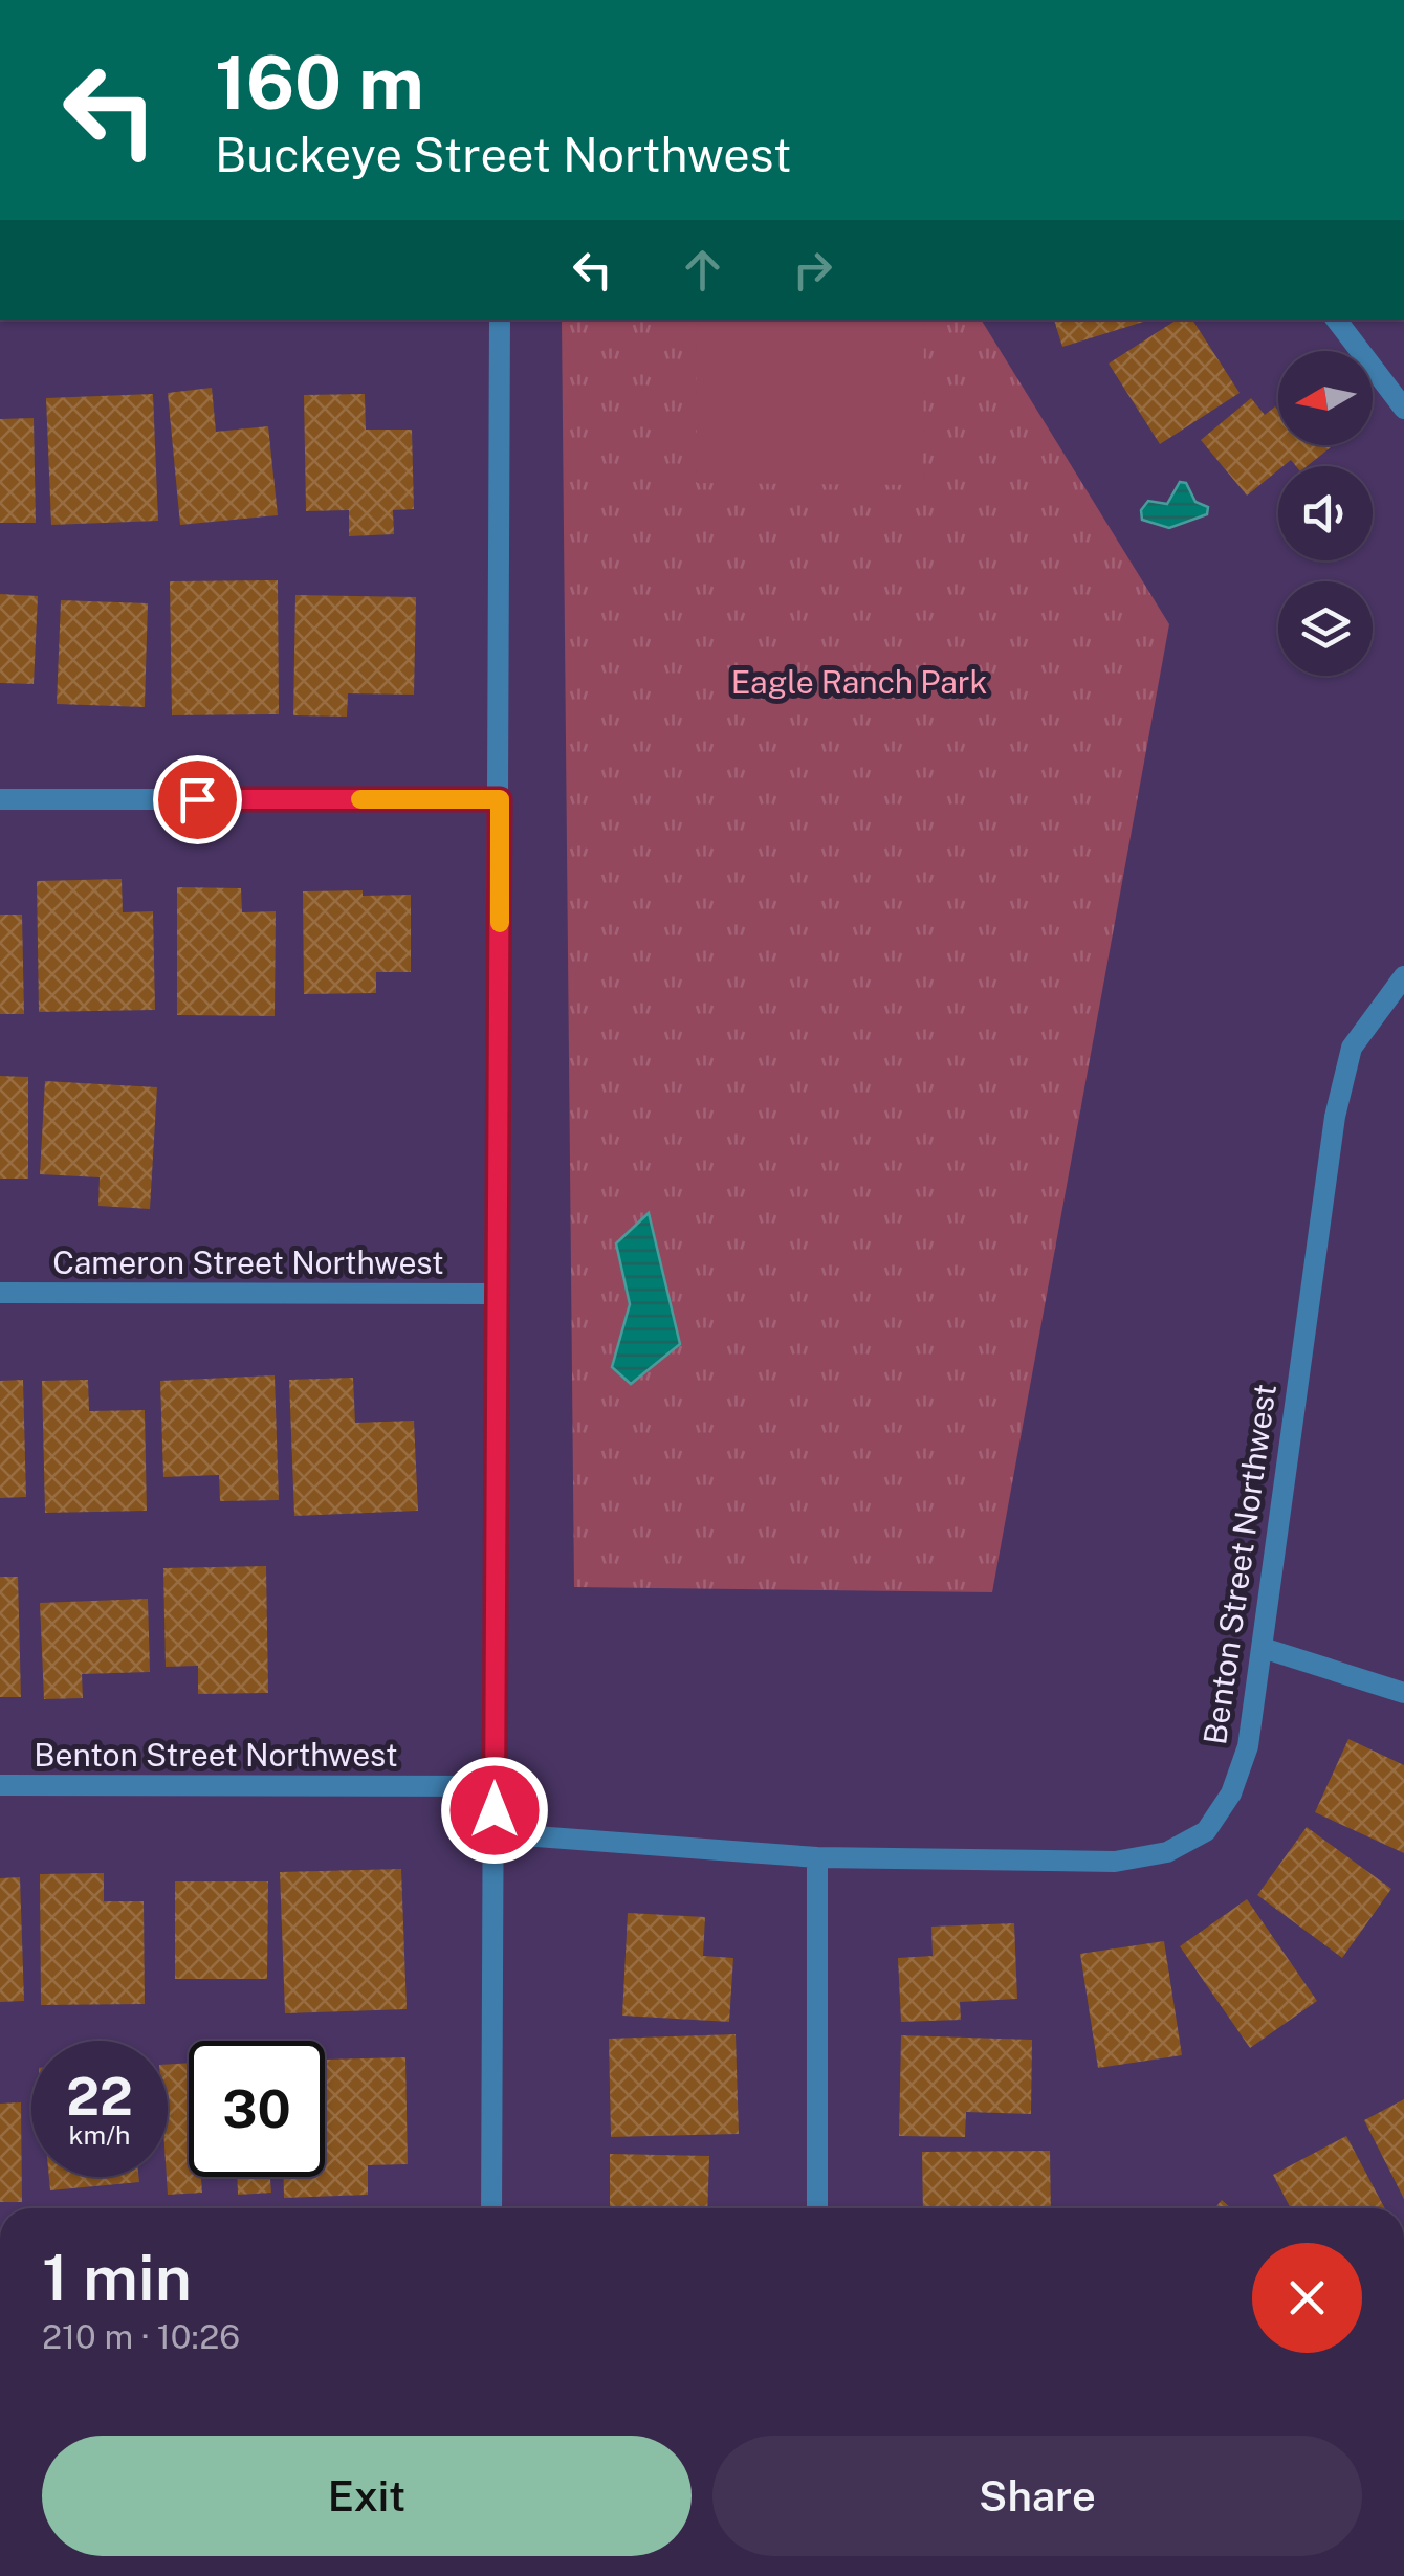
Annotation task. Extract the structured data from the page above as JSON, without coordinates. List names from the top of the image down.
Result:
{
  "streets": {
    "street": ["Cameron Street Northwest", "Benton Street Northwest"]
  },
  "parks": ["Eagle Ranch Park"],
  "north": "left",
  "page": {
    "turn": ["160 m", "Buckeye Street Northwest"],
    "speed": "22 km/h",
    "limit": "30",
    "heading": ["1 min", "210 m · 10:26"],
    "buttons": ["Exit", "Share"]
  }
}
